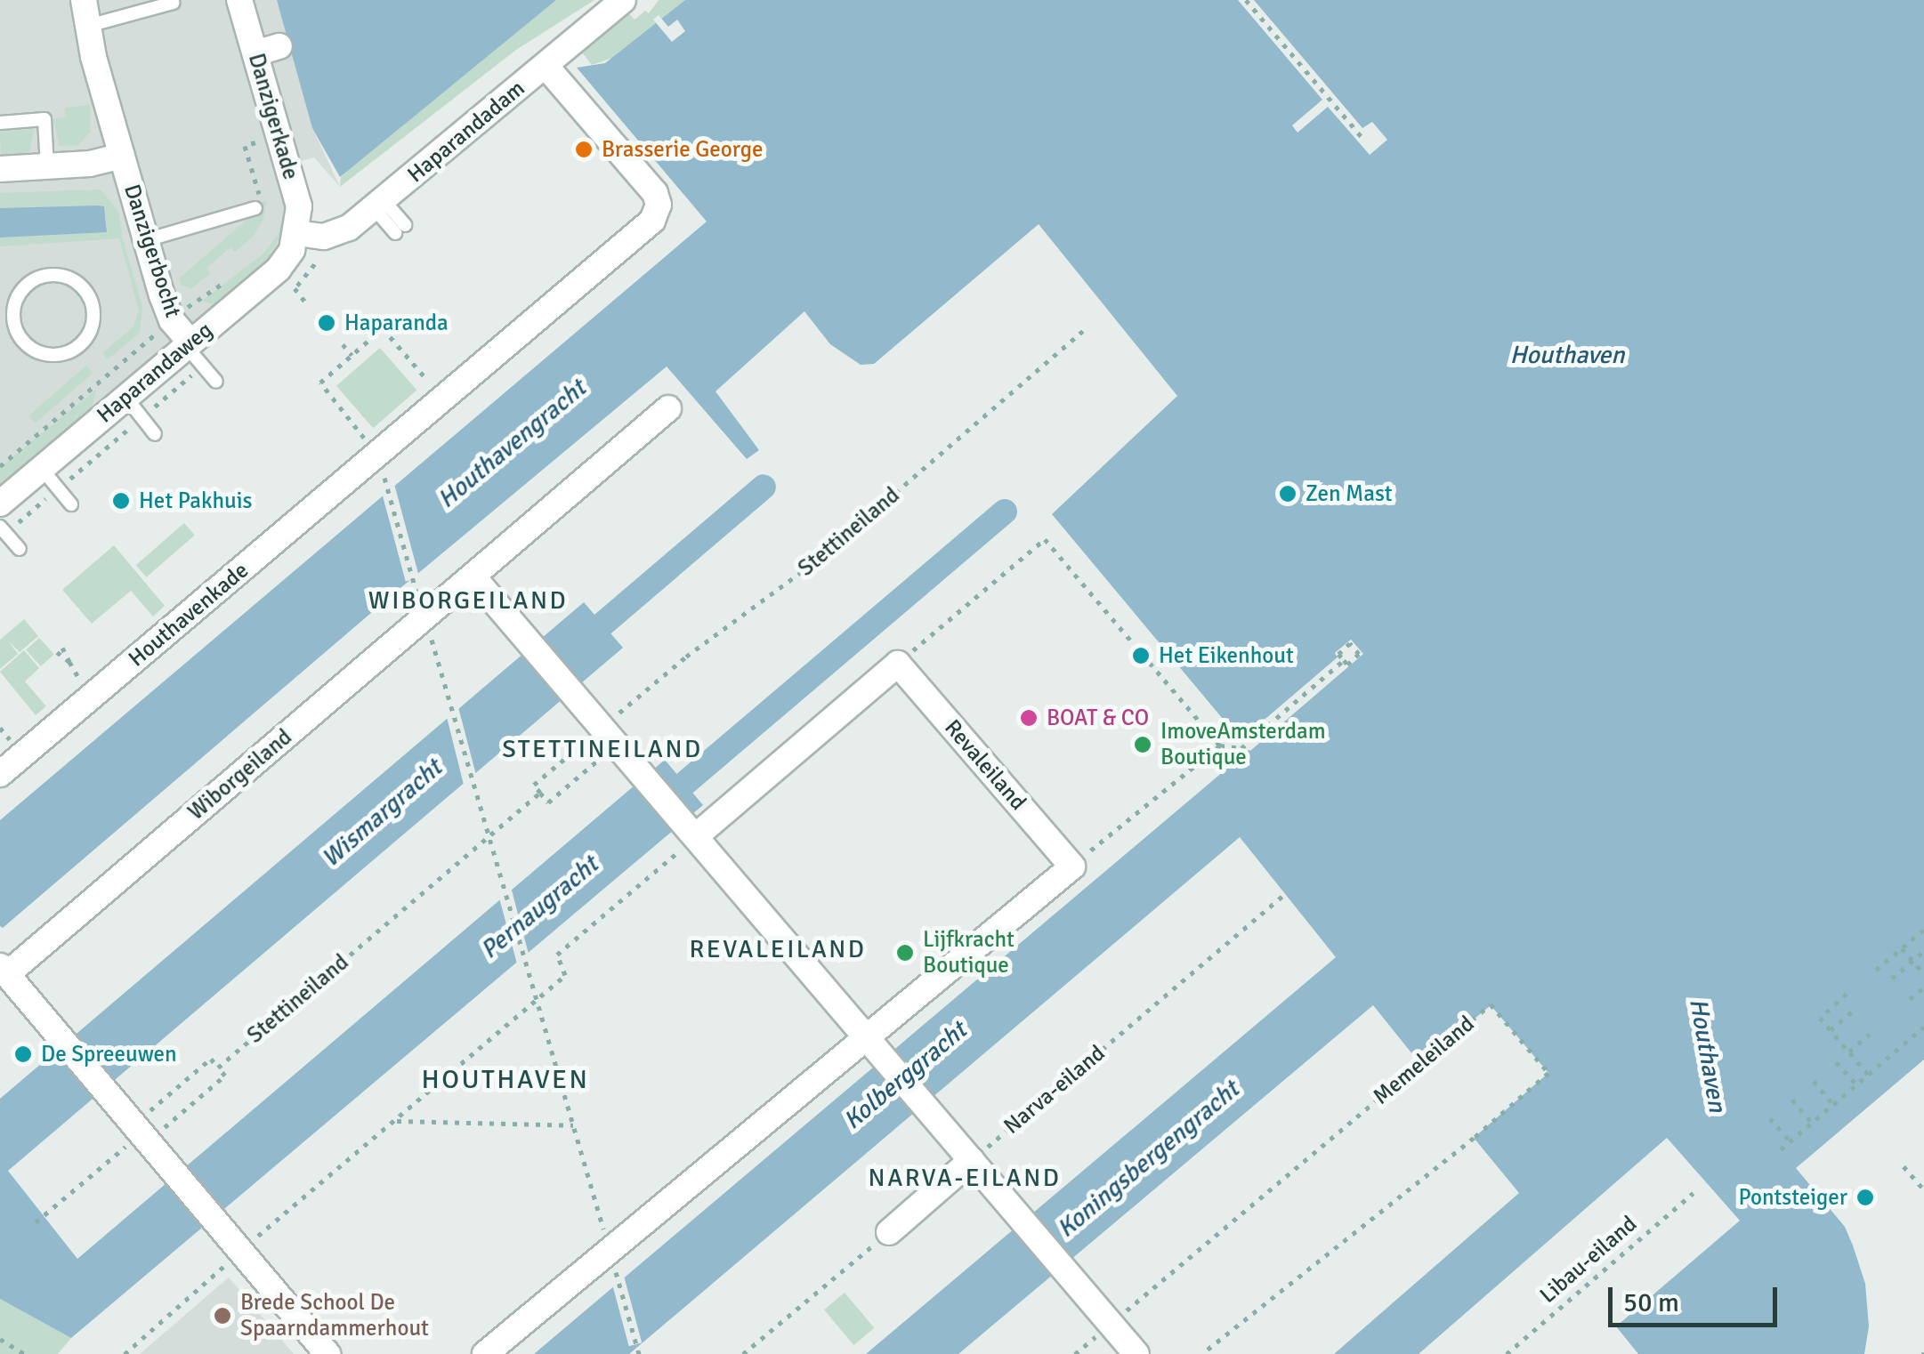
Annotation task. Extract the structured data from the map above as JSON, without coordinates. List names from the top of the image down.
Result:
{
  "streets": {
    "street": [
      "Danzigerkade",
      "Haparandadam",
      "Danzigerbocht",
      "Haparandaweg",
      "Houthavenkade",
      "Revaleiland",
      "Wiborgeiland"
    ],
    "path": [
      "Stettineiland",
      "Memeleiland",
      "Narva-eiland",
      "Libau-eiland"
    ]
  },
  "crossings": [
    ["Danzigerkade", "Haparandadam"],
    ["Danzigerkade", "Haparandaweg"],
    ["Haparandadam", "Haparandaweg"],
    ["Haparandadam", "Houthavenkade"],
    ["Danzigerbocht", "Haparandaweg"],
    ["Stettineiland", "Wiborgeiland"]
  ],
  "districts": [
    "WIBORGEILAND",
    "STETTINEILAND",
    "REVALEILAND",
    "HOUTHAVEN",
    "NARVA-EILAND"
  ],
  "water": [
    "Houthaven",
    "Houthavengracht",
    "Wismargracht",
    "Pernaugracht",
    "Kolberggracht",
    "Koningsbergengracht"
  ],
  "places": [
    "Brasserie George",
    "Haparanda",
    "Zen Mast",
    "Het Pakhuis",
    "Het Eikenhout",
    "BOAT & CO",
    "ImoveAmsterdam Boutique",
    "Lijfkracht Boutique",
    "De Spreeuwen",
    "Pontsteiger",
    "Brede School De Spaarndammerhout"
  ],
  "scale_bar": "50 m"
}
